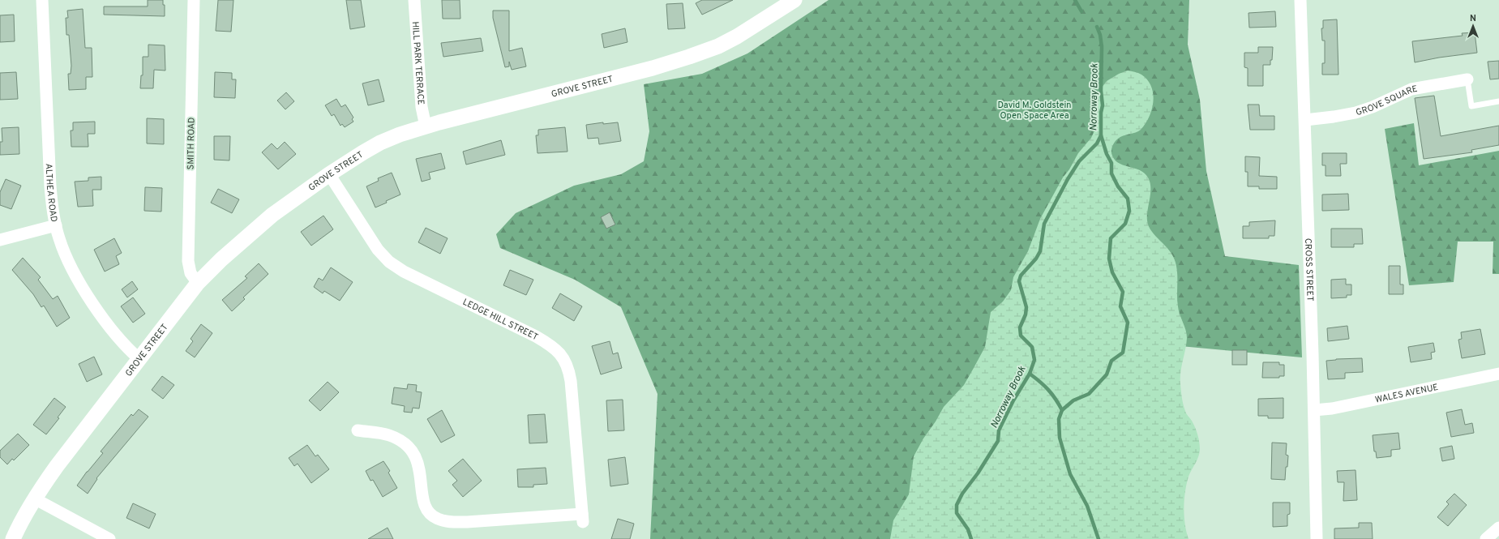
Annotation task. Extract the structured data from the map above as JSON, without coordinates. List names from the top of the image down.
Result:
{
  "streets": {
    "street": [
      "HILL PARK TERRACE",
      "GROVE STREET",
      "GROVE SQUARE",
      "SMITH ROAD",
      "ALTHEA ROAD",
      "CROSS STREET",
      "LEDGE HILL STREET",
      "WALES AVENUE"
    ]
  },
  "crossings": [
    ["HILL PARK TERRACE", "GROVE STREET"],
    ["GROVE STREET", "SMITH ROAD"],
    ["GROVE STREET", "ALTHEA ROAD"],
    ["GROVE STREET", "LEDGE HILL STREET"],
    ["GROVE SQUARE", "CROSS STREET"],
    ["CROSS STREET", "WALES AVENUE"]
  ],
  "water": ["Norroway Brook"],
  "parks": ["David M. Goldstein Open Space Area"],
  "north": "top"
}
